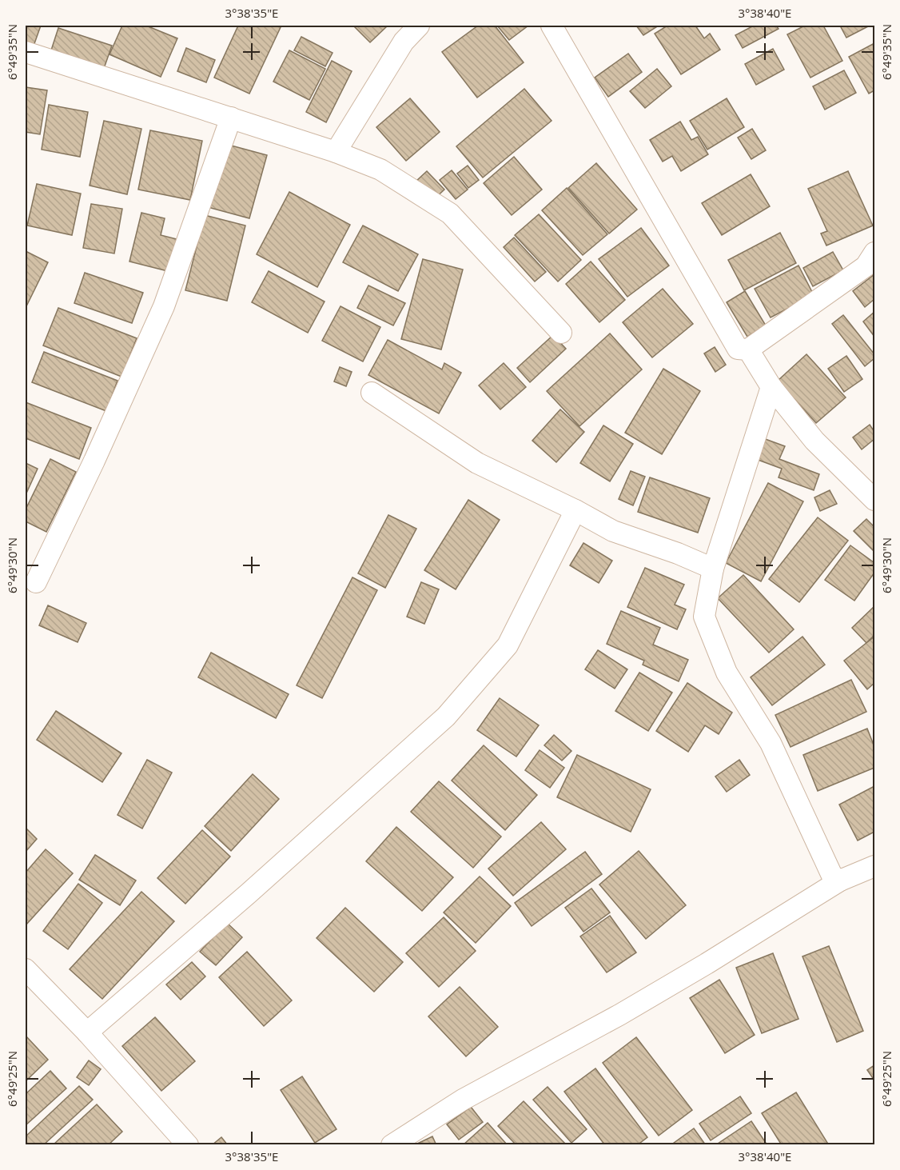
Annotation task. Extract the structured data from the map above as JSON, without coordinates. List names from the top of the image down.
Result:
{
  "coordinates": [
    "3°38'35\"E",
    "3°38'40\"E",
    "6°49'35\"N",
    "6°49'30\"N",
    "6°49'25\"N"
  ]
}
